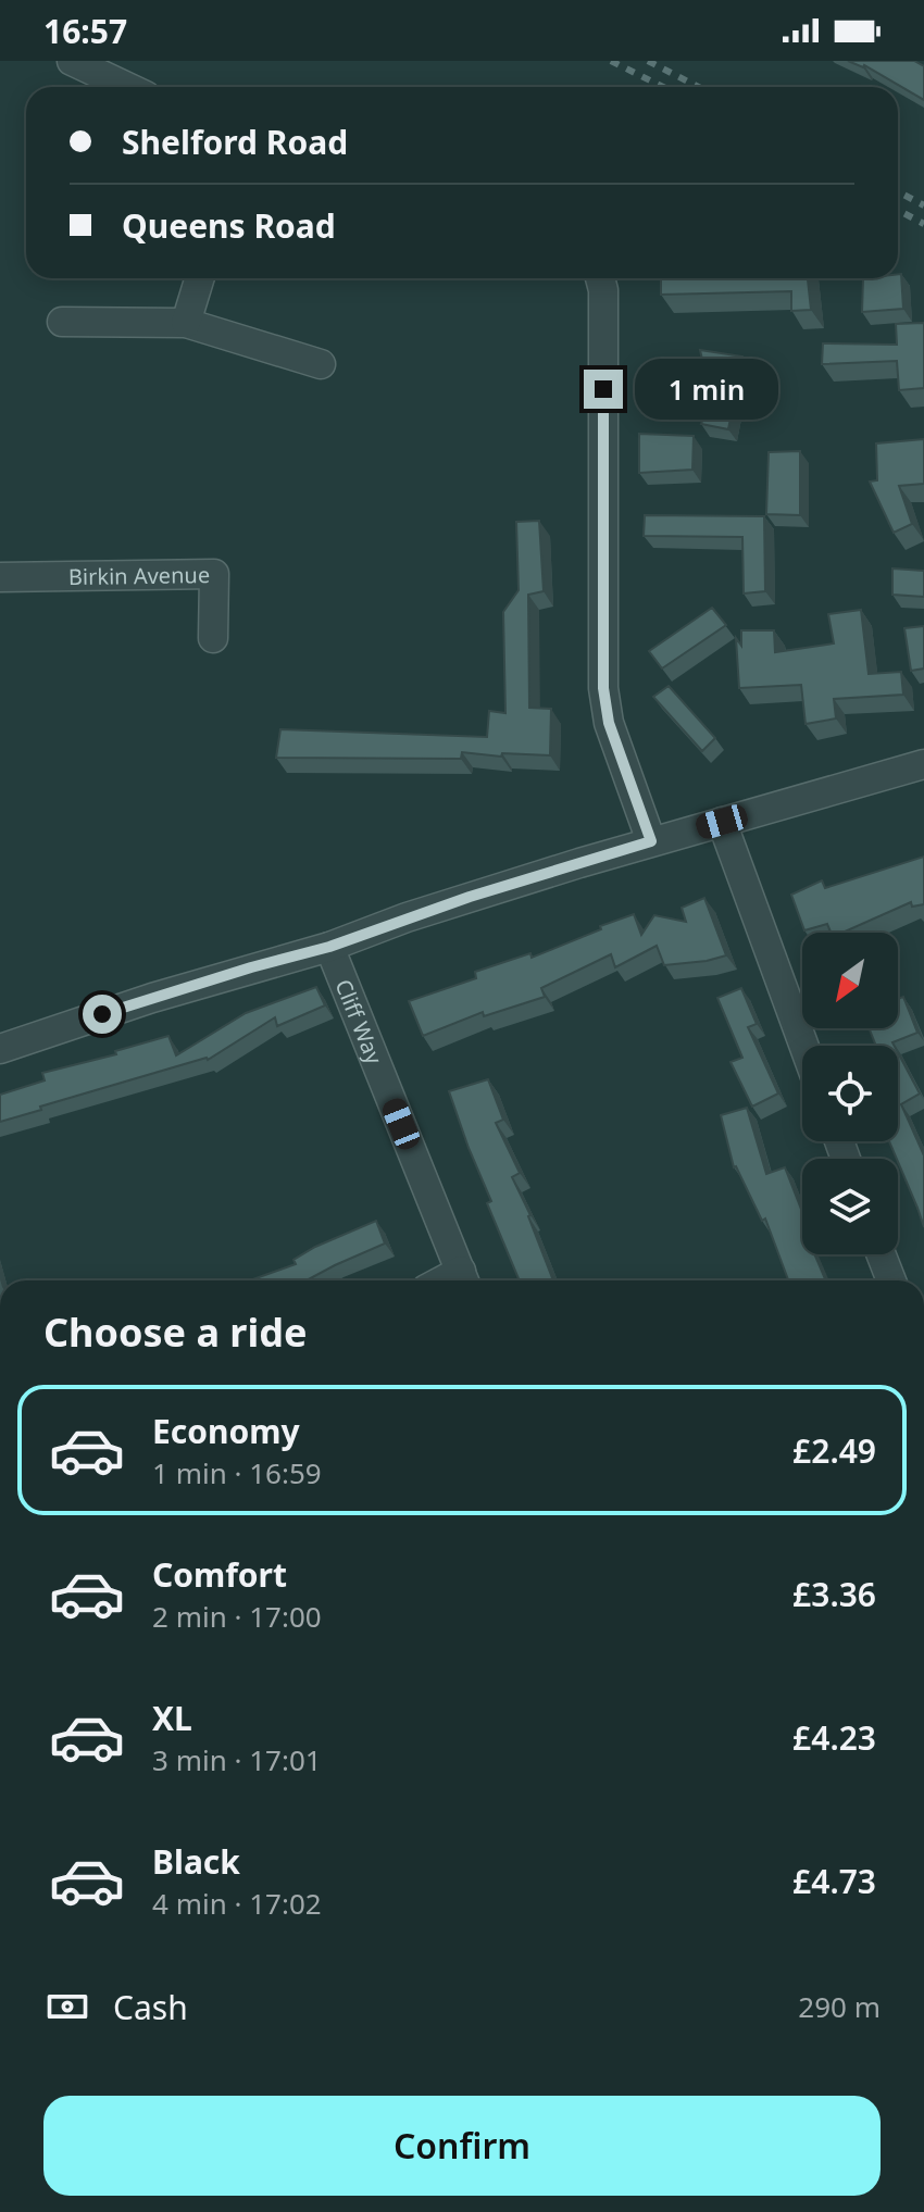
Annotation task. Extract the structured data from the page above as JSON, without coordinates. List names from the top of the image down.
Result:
{
  "streets": {
    "street": ["Birkin Avenue", "Cliff Way"]
  },
  "north": "bottom left",
  "page": {
    "status": "16:57",
    "banner": ["Shelford Road", "Queens Road"],
    "bubble": "1 min",
    "heading": "Choose a ride",
    "list": [
      {
        "name": "Economy",
        "note": "1 min · 16:59",
        "value": "£2.49"
      },
      {
        "name": "Comfort",
        "note": "2 min · 17:00",
        "value": "£3.36"
      },
      {
        "name": "XL",
        "note": "3 min · 17:01",
        "value": "£4.23"
      },
      {
        "name": "Black",
        "note": "4 min · 17:02",
        "value": "£4.73"
      }
    ],
    "pay": ["Cash", "290 m"],
    "buttons": "Confirm"
  }
}
